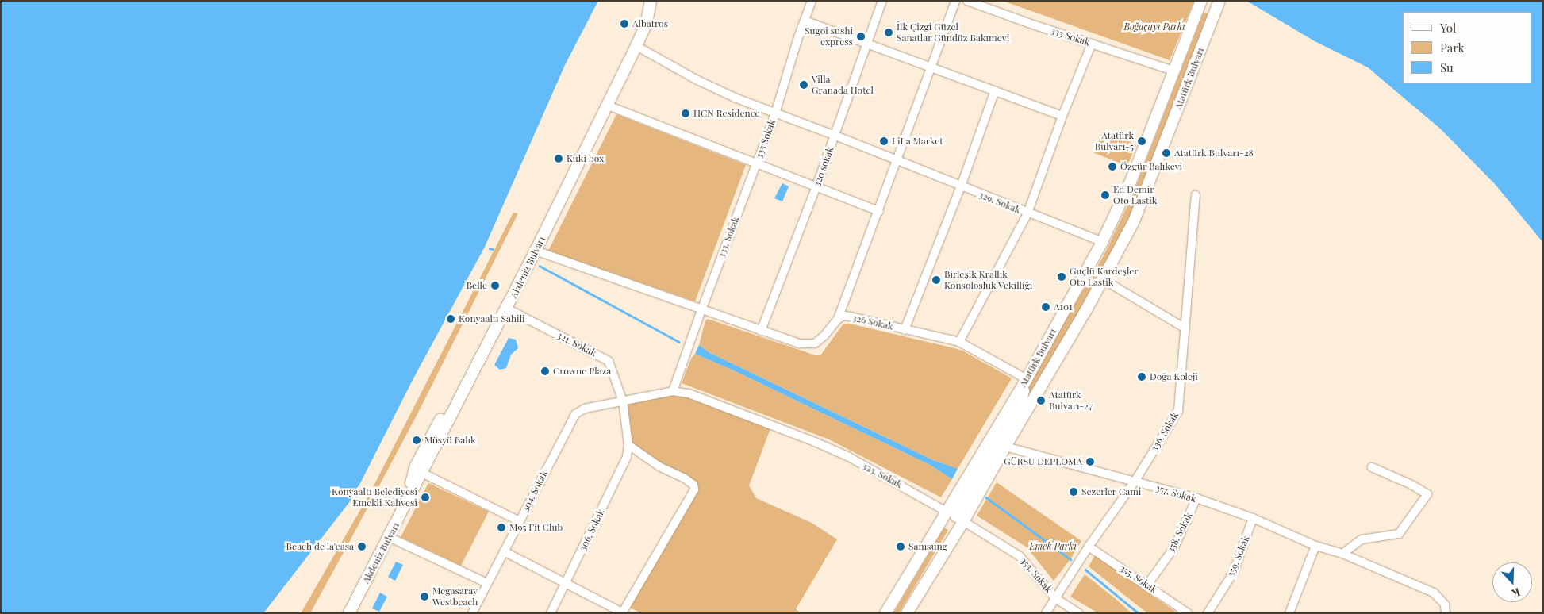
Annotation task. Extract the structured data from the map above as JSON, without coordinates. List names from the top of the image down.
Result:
{
  "streets": {
    "main road": ["Atatürk Bulvarı", "Akdeniz Bulvarı"],
    "street": [
      "333 Sokak",
      "320 sokak",
      "329. Sokak",
      "333. Sokak",
      "326 Sokak",
      "321. Sokak",
      "336. Sokak",
      "323. Sokak",
      "304. Sokak",
      "357. Sokak",
      "306. Sokak",
      "358. Sokak",
      "359. Sokak",
      "353. Sokak",
      "355. Sokak"
    ]
  },
  "crossings": [
    ["333 Sokak", "Atatürk Bulvarı"],
    ["333 Sokak", "329. Sokak"],
    ["333 Sokak", "333. Sokak"],
    ["Atatürk Bulvarı", "329. Sokak"],
    ["Atatürk Bulvarı", "326 Sokak"],
    ["Atatürk Bulvarı", "323. Sokak"],
    ["Atatürk Bulvarı", "357. Sokak"],
    ["Atatürk Bulvarı", "353. Sokak"],
    ["320 sokak", "329. Sokak"],
    ["320 sokak", "326 Sokak"],
    ["329. Sokak", "Akdeniz Bulvarı"],
    ["333. Sokak", "326 Sokak"],
    ["Akdeniz Bulvarı", "326 Sokak"],
    ["Akdeniz Bulvarı", "321. Sokak"],
    ["321. Sokak", "304. Sokak"],
    ["321. Sokak", "306. Sokak"],
    ["336. Sokak", "357. Sokak"],
    ["336. Sokak", "353. Sokak"],
    ["336. Sokak", "355. Sokak"],
    ["323. Sokak", "304. Sokak"],
    ["323. Sokak", "353. Sokak"],
    ["357. Sokak", "358. Sokak"],
    ["357. Sokak", "359. Sokak"],
    ["358. Sokak", "355. Sokak"]
  ],
  "parks": ["Boğaçayı Parkı", "Emek Parkı"],
  "places": [
    "Albatros",
    "İlk Çizgi Güzel Sanatlar Gündüz Bakımevi",
    "Sugoi sushi express",
    "Villa Granada Hotel",
    "HCN Residence",
    "LiLa Market",
    "Atatürk Bulvarı-5",
    "Atatürk Bulvarı-28",
    "Kuki box",
    "Özgür Balıkevi",
    "Ed Demir Oto Lastik",
    "Guçlü Kardeşler Oto Lastik",
    "Birleşik Krallık Konsolosluk Vekilliği",
    "Belle",
    "A101",
    "Konyaaltı Sahili",
    "Crowne Plaza",
    "Doğa Koleji",
    "Atatürk Bulvarı-27",
    "Mösyö Balık",
    "GÜRSU DEPLOMA",
    "Sezerler Cami",
    "Konyaaltı Belediyesi Emekli Kahvesi",
    "M95 Fit Club",
    "Beach de la'casa",
    "Samsung",
    "Megasaray Westbeach"
  ],
  "legend": ["Yol", "Park", "Su"],
  "north": "bottom"
}
